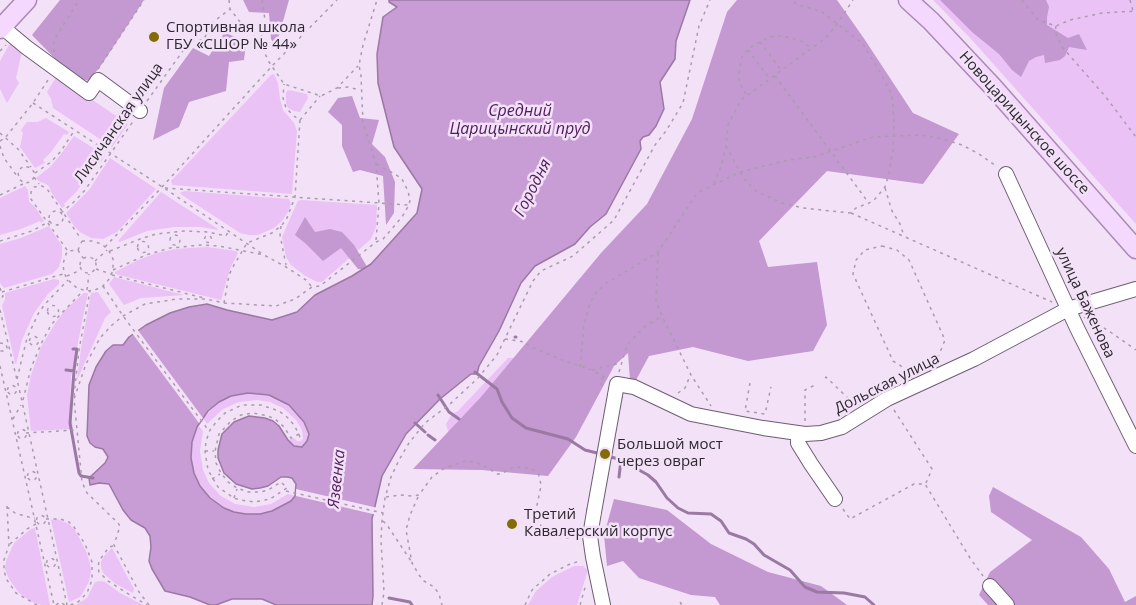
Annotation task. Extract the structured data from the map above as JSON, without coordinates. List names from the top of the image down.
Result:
{
  "streets": {
    "main road": ["Новоцарицынское шоссе"],
    "street": ["улица Баженова", "Дольская улица"],
    "path": ["Лисичанская улица"]
  },
  "crossings": [
    ["улица Баженова", "Дольская улица"]
  ],
  "water": ["Средний Царицынский пруд", "Городня", "Язвенка"],
  "places": ["Спортивная школа ГБУ «СШОР № 44»", "Большой мост через овраг", "Третий Кавалерский корпус"]
}
